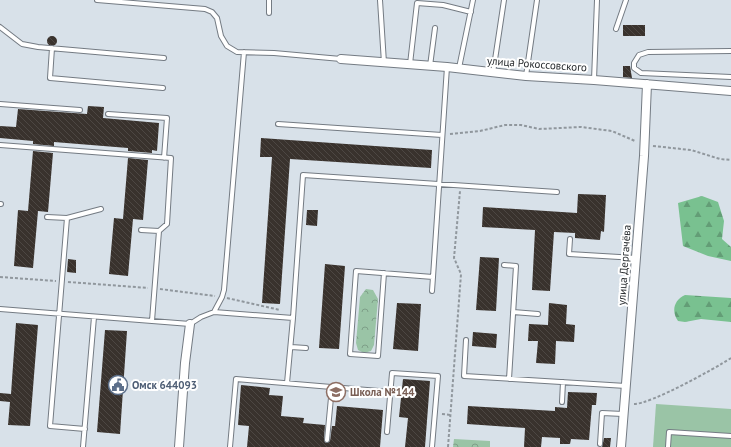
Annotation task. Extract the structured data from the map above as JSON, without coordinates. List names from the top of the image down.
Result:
{
  "streets": {
    "street": ["улица Рокоссовского", "улица Дергачёва"]
  },
  "crossings": [
    ["улица Рокоссовского", "улица Дергачёва"]
  ],
  "places": {
    "public building": ["Омск 644093"],
    "school or university": ["Школа №144"]
  }
}
